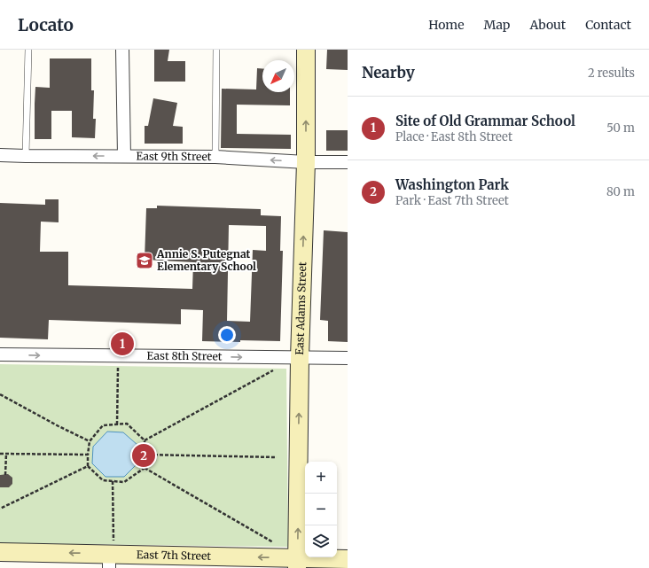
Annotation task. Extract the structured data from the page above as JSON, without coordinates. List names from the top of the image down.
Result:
{
  "streets": {
    "street": [
      "East 9th Street",
      "East Adams Street",
      "East 8th Street",
      "East 7th Street"
    ]
  },
  "crossings": [
    ["East 9th Street", "East Adams Street"],
    ["East Adams Street", "East 8th Street"],
    ["East Adams Street", "East 7th Street"]
  ],
  "one_way": [
    "East 9th Street",
    "East Adams Street",
    "East 8th Street",
    "East 7th Street"
  ],
  "places": {
    "school or university": ["Annie S. Putegnat Elementary School"]
  },
  "north": "bottom left",
  "page": {
    "header": "Locato",
    "nav": [
      "Home",
      "Map",
      "About",
      "Contact"
    ],
    "heading": ["Nearby", "2 results"],
    "list": [
      {
        "mark": "1",
        "name": "Site of Old Grammar School",
        "note": "Place · East 8th Street",
        "value": "50 m"
      },
      {
        "mark": "2",
        "name": "Washington Park",
        "note": "Park · East 7th Street",
        "value": "80 m"
      }
    ],
    "pins": ["1", "2"],
    "map_buttons": ["+", "−"]
  }
}
